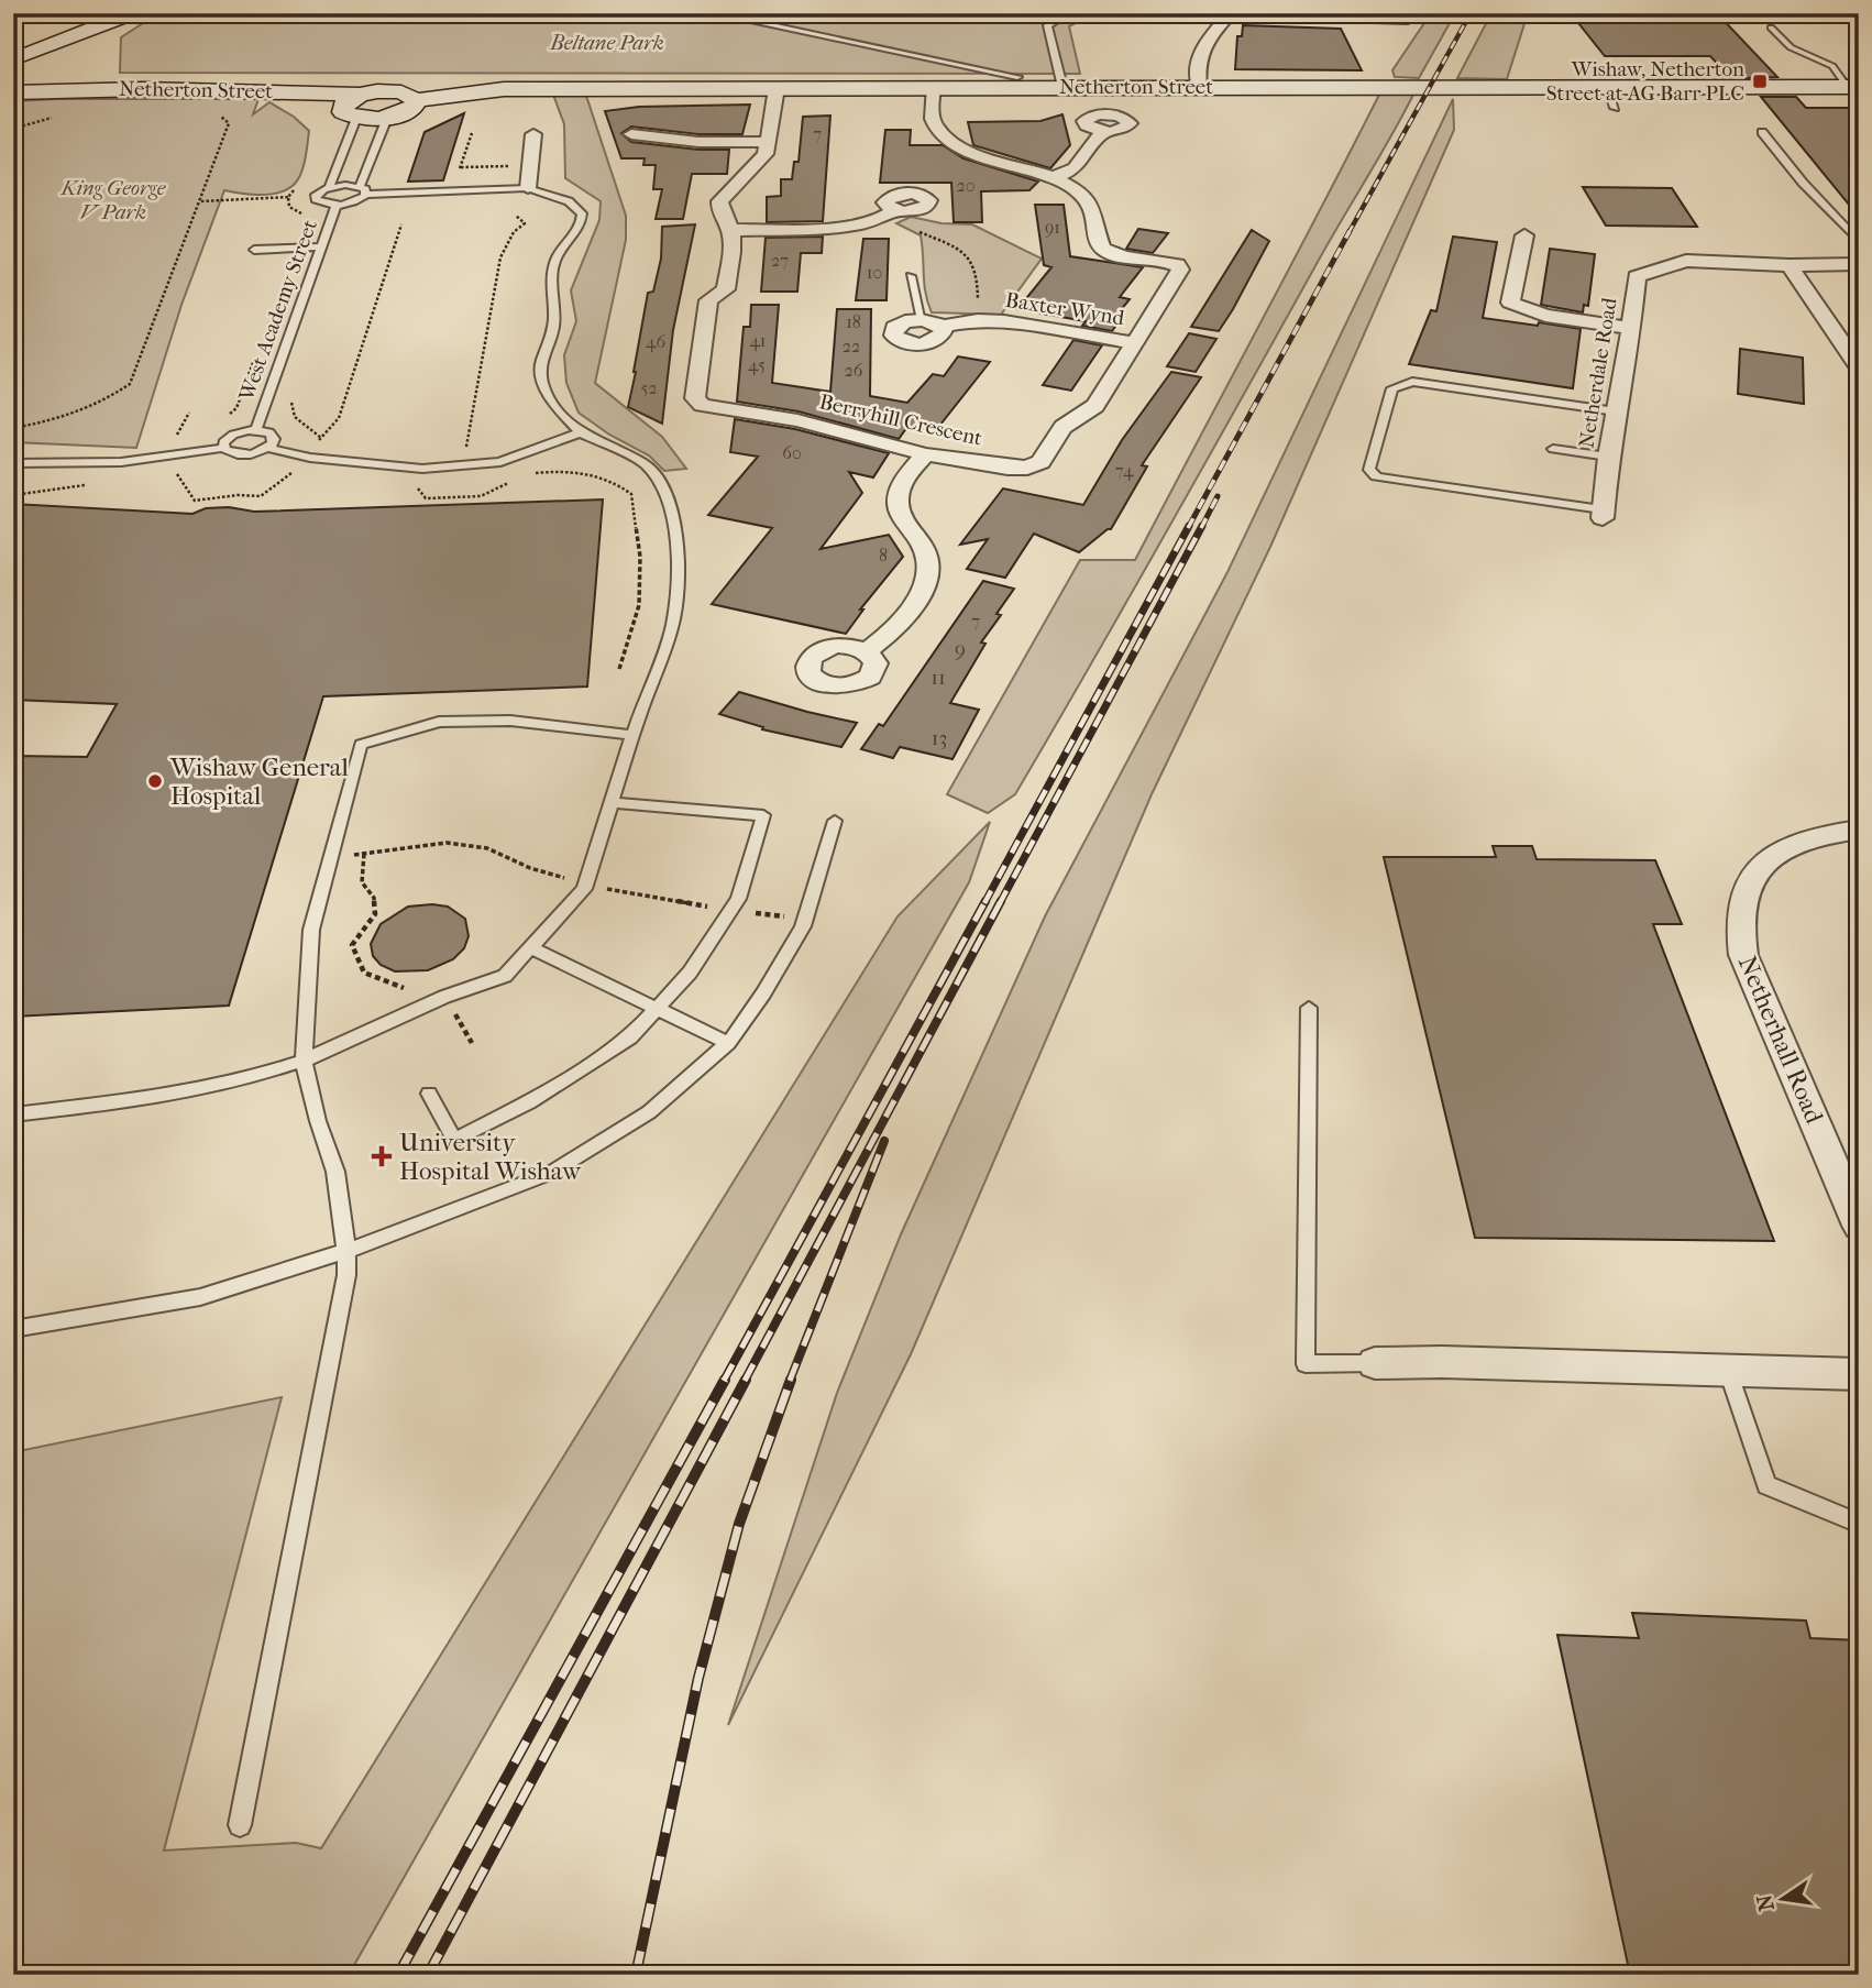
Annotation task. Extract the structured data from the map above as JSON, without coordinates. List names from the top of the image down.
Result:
{
  "streets": {
    "street": [
      "Netherton Street",
      "Baxter Wynd",
      "Netherdale Road",
      "Berryhill Crescent",
      "Netherhall Road"
    ],
    "lane": ["West Academy Street"]
  },
  "crossings": [
    ["Netherton Street", "Berryhill Crescent"],
    ["Baxter Wynd", "Berryhill Crescent"]
  ],
  "parks": ["Beltane Park", "King George V Park"],
  "places": {
    "transit": ["Wishaw, Netherton Street at AG Barr PLC"],
    "other": ["Wishaw General Hospital"],
    "health": ["University Hospital Wishaw"]
  },
  "house_numbers": [
    "7",
    "20",
    "91",
    "27",
    "10",
    "18",
    "41",
    "46",
    "22",
    "45",
    "26",
    "52",
    "60",
    "74",
    "8",
    "7",
    "9",
    "11",
    "13"
  ],
  "north": "left"
}
